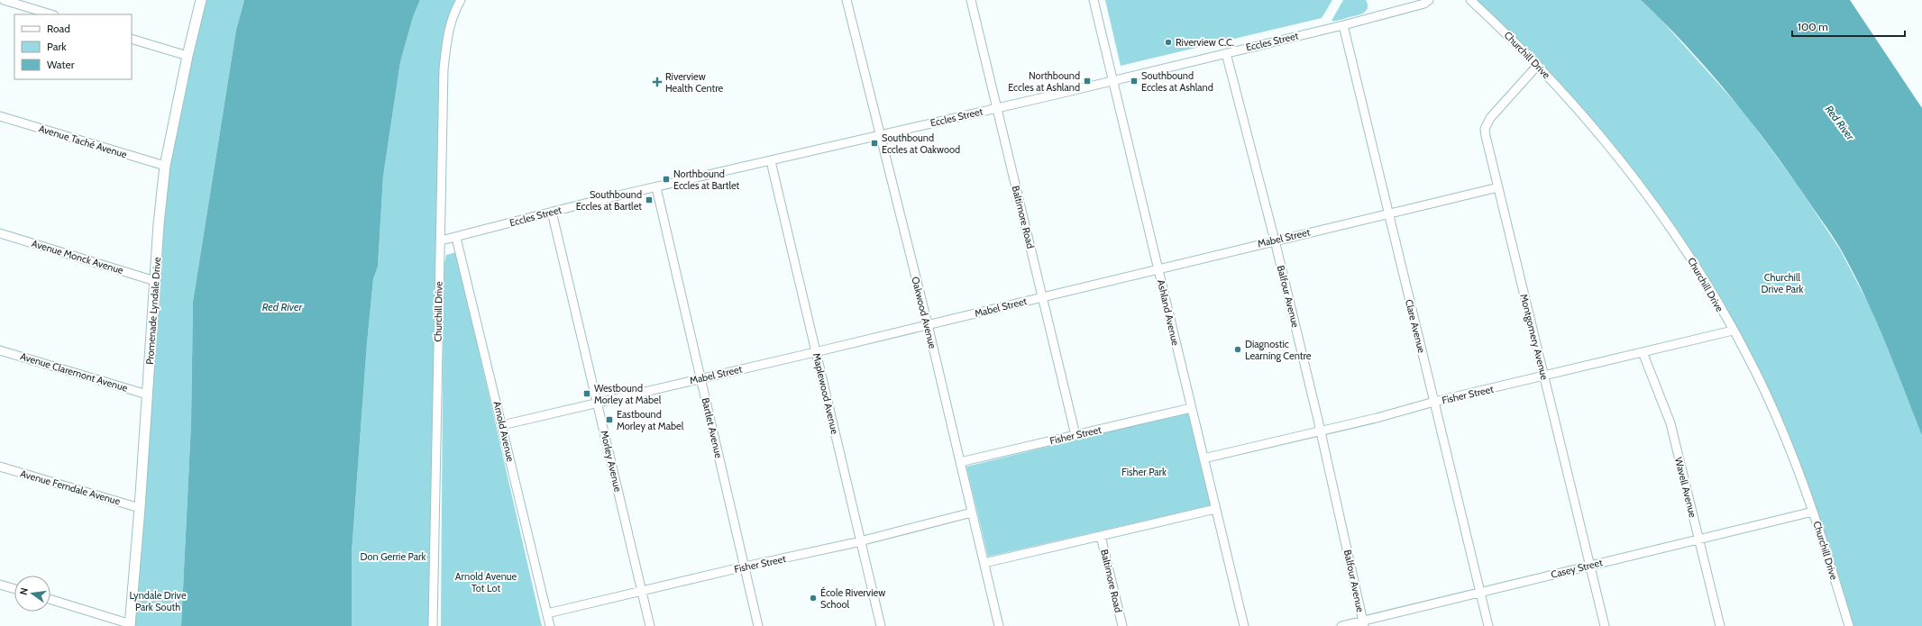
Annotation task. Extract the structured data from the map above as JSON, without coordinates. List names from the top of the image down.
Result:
{
  "streets": {
    "street": [
      "Eccles Street",
      "Churchill Drive",
      "Avenue Taché Avenue",
      "Baltimore Road",
      "Mabel Street",
      "Avenue Monck Avenue",
      "Balfour Avenue",
      "Promenade Lyndale Drive",
      "Oakwood Avenue",
      "Ashland Avenue",
      "Clare Avenue",
      "Montgomery Avenue",
      "Avenue Claremont Avenue",
      "Maplewood Avenue",
      "Fisher Street",
      "Bartlet Avenue",
      "Arnold Avenue",
      "Morley Avenue",
      "Avenue Ferndale Avenue",
      "Wavell Avenue",
      "Casey Street"
    ]
  },
  "crossings": [
    ["Eccles Street", "Churchill Drive"],
    ["Eccles Street", "Baltimore Road"],
    ["Eccles Street", "Balfour Avenue"],
    ["Eccles Street", "Oakwood Avenue"],
    ["Eccles Street", "Ashland Avenue"],
    ["Eccles Street", "Clare Avenue"],
    ["Eccles Street", "Maplewood Avenue"],
    ["Eccles Street", "Bartlet Avenue"],
    ["Eccles Street", "Arnold Avenue"],
    ["Eccles Street", "Morley Avenue"],
    ["Churchill Drive", "Montgomery Avenue"],
    ["Churchill Drive", "Fisher Street"],
    ["Churchill Drive", "Casey Street"],
    ["Avenue Taché Avenue", "Promenade Lyndale Drive"],
    ["Baltimore Road", "Mabel Street"],
    ["Baltimore Road", "Fisher Street"],
    ["Mabel Street", "Balfour Avenue"],
    ["Mabel Street", "Oakwood Avenue"],
    ["Mabel Street", "Ashland Avenue"],
    ["Mabel Street", "Clare Avenue"],
    ["Mabel Street", "Montgomery Avenue"],
    ["Mabel Street", "Maplewood Avenue"],
    ["Mabel Street", "Bartlet Avenue"],
    ["Mabel Street", "Arnold Avenue"],
    ["Mabel Street", "Morley Avenue"],
    ["Avenue Monck Avenue", "Promenade Lyndale Drive"],
    ["Balfour Avenue", "Fisher Street"],
    ["Balfour Avenue", "Casey Street"],
    ["Promenade Lyndale Drive", "Avenue Claremont Avenue"],
    ["Promenade Lyndale Drive", "Avenue Ferndale Avenue"],
    ["Oakwood Avenue", "Fisher Street"],
    ["Ashland Avenue", "Fisher Street"],
    ["Clare Avenue", "Fisher Street"],
    ["Clare Avenue", "Casey Street"],
    ["Montgomery Avenue", "Fisher Street"],
    ["Montgomery Avenue", "Casey Street"],
    ["Maplewood Avenue", "Fisher Street"],
    ["Fisher Street", "Bartlet Avenue"],
    ["Fisher Street", "Arnold Avenue"],
    ["Fisher Street", "Morley Avenue"],
    ["Fisher Street", "Wavell Avenue"],
    ["Wavell Avenue", "Casey Street"]
  ],
  "water": ["Red River"],
  "parks": [
    "Churchill Drive Park",
    "Fisher Park",
    "Don Gerrie Park",
    "Arnold Avenue Tot Lot",
    "Lyndale Drive Park South"
  ],
  "places": {
    "other": ["Riverview C.C.", "Diagnostic Learning Centre", "École Riverview School"],
    "transit": [
      "Northbound Eccles at Ashland",
      "Southbound Eccles at Ashland",
      "Southbound Eccles at Oakwood",
      "Northbound Eccles at Bartlet",
      "Southbound Eccles at Bartlet",
      "Westbound Morley at Mabel",
      "Eastbound Morley at Mabel"
    ],
    "health": ["Riverview Health Centre"]
  },
  "legend": ["Road", "Park", "Water"],
  "scale_bar": "100 m",
  "north": "left"
}
